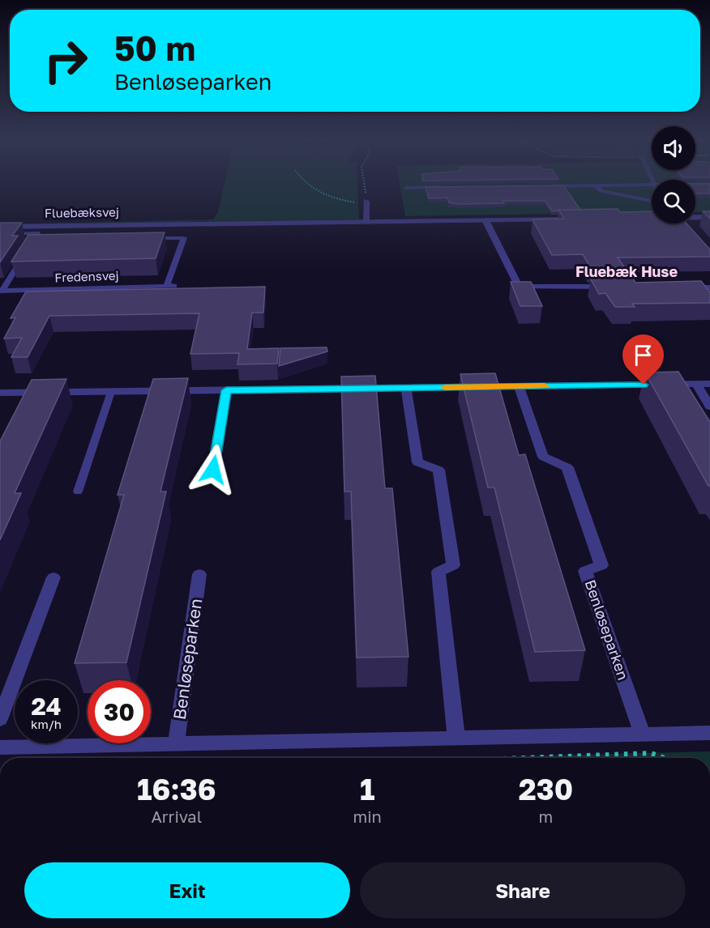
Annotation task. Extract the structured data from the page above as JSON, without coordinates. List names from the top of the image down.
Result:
{
  "streets": {
    "street": ["Fluebæksvej", "Benløseparken"],
    "lane": ["Fredensvej"]
  },
  "districts": ["Fluebæk Huse"],
  "page": {
    "turn": ["50 m", "Benløseparken"],
    "speed": "24 km/h",
    "limit": "30",
    "eta": [
      "16:36",
      "Arrival",
      "1",
      "min",
      "230",
      "m"
    ],
    "buttons": ["Exit", "Share"]
  }
}
